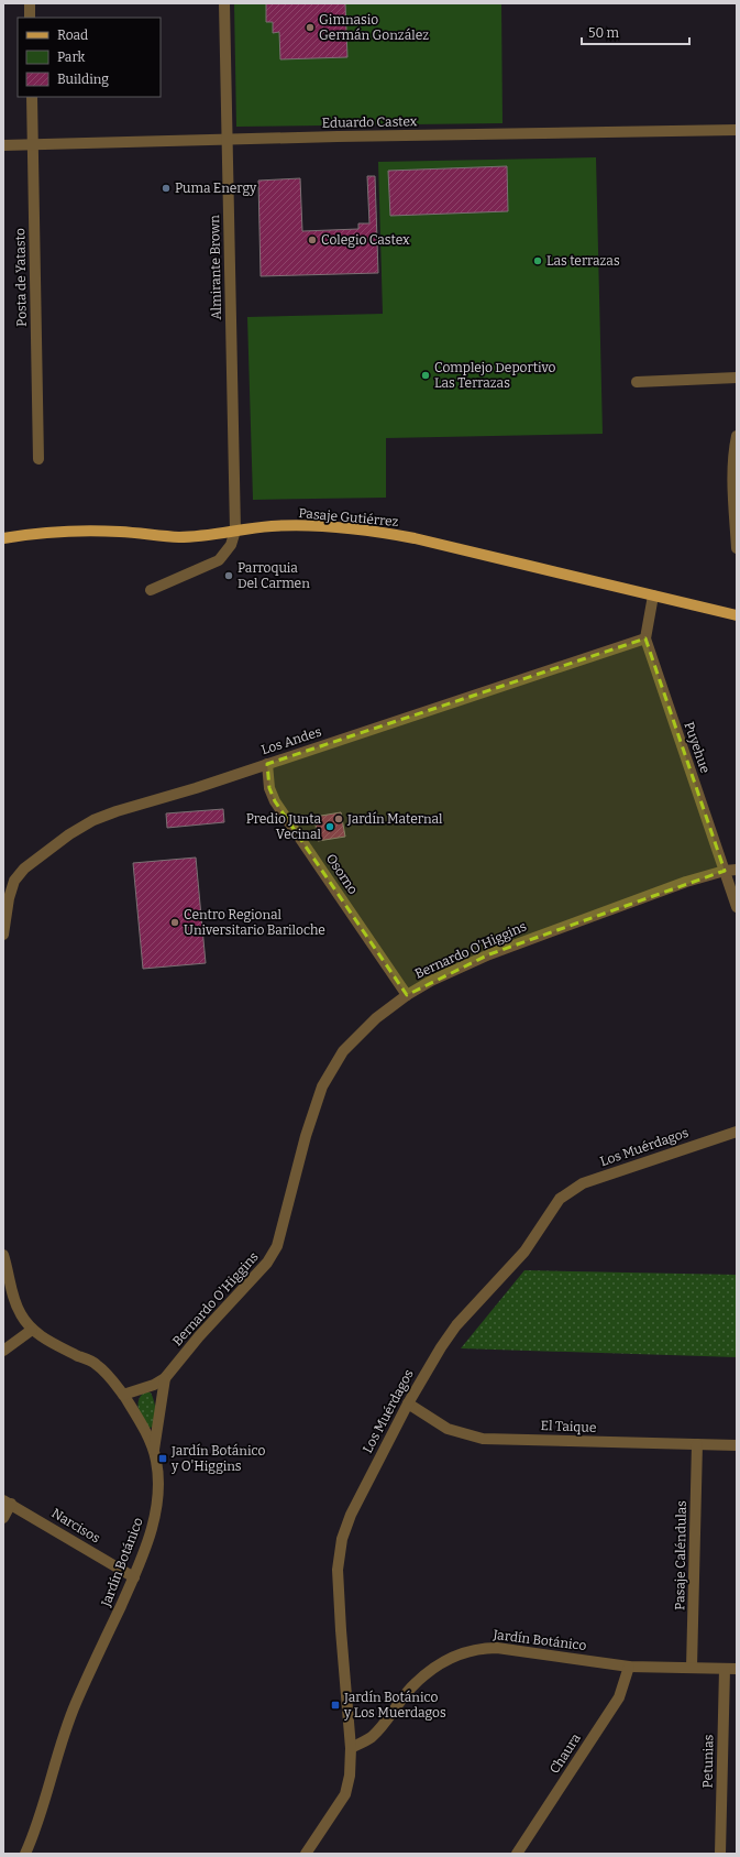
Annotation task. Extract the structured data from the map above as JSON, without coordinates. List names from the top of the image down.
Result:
{
  "streets": {
    "main road": ["Pasaje Gutiérrez"],
    "street": [
      "Eduardo Castex",
      "Almirante Brown",
      "Posta de Yatasto",
      "Los Andes",
      "Puyehue",
      "Osorno",
      "Bernardo O'Higgins",
      "Los Muérdagos",
      "El Taique",
      "Narcisos",
      "Pasaje Caléndulas",
      "Jardín Botánico",
      "Chaura",
      "Petunias"
    ]
  },
  "crossings": [
    ["Eduardo Castex", "Almirante Brown"],
    ["Eduardo Castex", "Posta de Yatasto"],
    ["Almirante Brown", "Pasaje Gutiérrez"],
    ["Pasaje Gutiérrez", "Puyehue"],
    ["Los Andes", "Puyehue"],
    ["Los Andes", "Osorno"],
    ["Puyehue", "Bernardo O'Higgins"],
    ["Osorno", "Bernardo O'Higgins"],
    ["Bernardo O'Higgins", "Jardín Botánico"],
    ["Los Muérdagos", "El Taique"],
    ["Los Muérdagos", "Jardín Botánico"],
    ["El Taique", "Pasaje Caléndulas"],
    ["Narcisos", "Jardín Botánico"],
    ["Pasaje Caléndulas", "Jardín Botánico"],
    ["Jardín Botánico", "Chaura"],
    ["Jardín Botánico", "Petunias"]
  ],
  "places": {
    "other": [
      "Gimnasio Germán González",
      "Puma Energy",
      "Colegio Castex",
      "Las terrazas",
      "Complejo Deportivo Las Terrazas",
      "Parroquia Del Carmen",
      "Jardín Maternal",
      "Predio Junta Vecinal",
      "Centro Regional Universitario Bariloche"
    ],
    "transit": ["Jardín Botánico y O'Higgins", "Jardín Botánico y Los Muerdagos"]
  },
  "legend": ["Road", "Park", "Building"],
  "scale_bar": "50 m"
}
